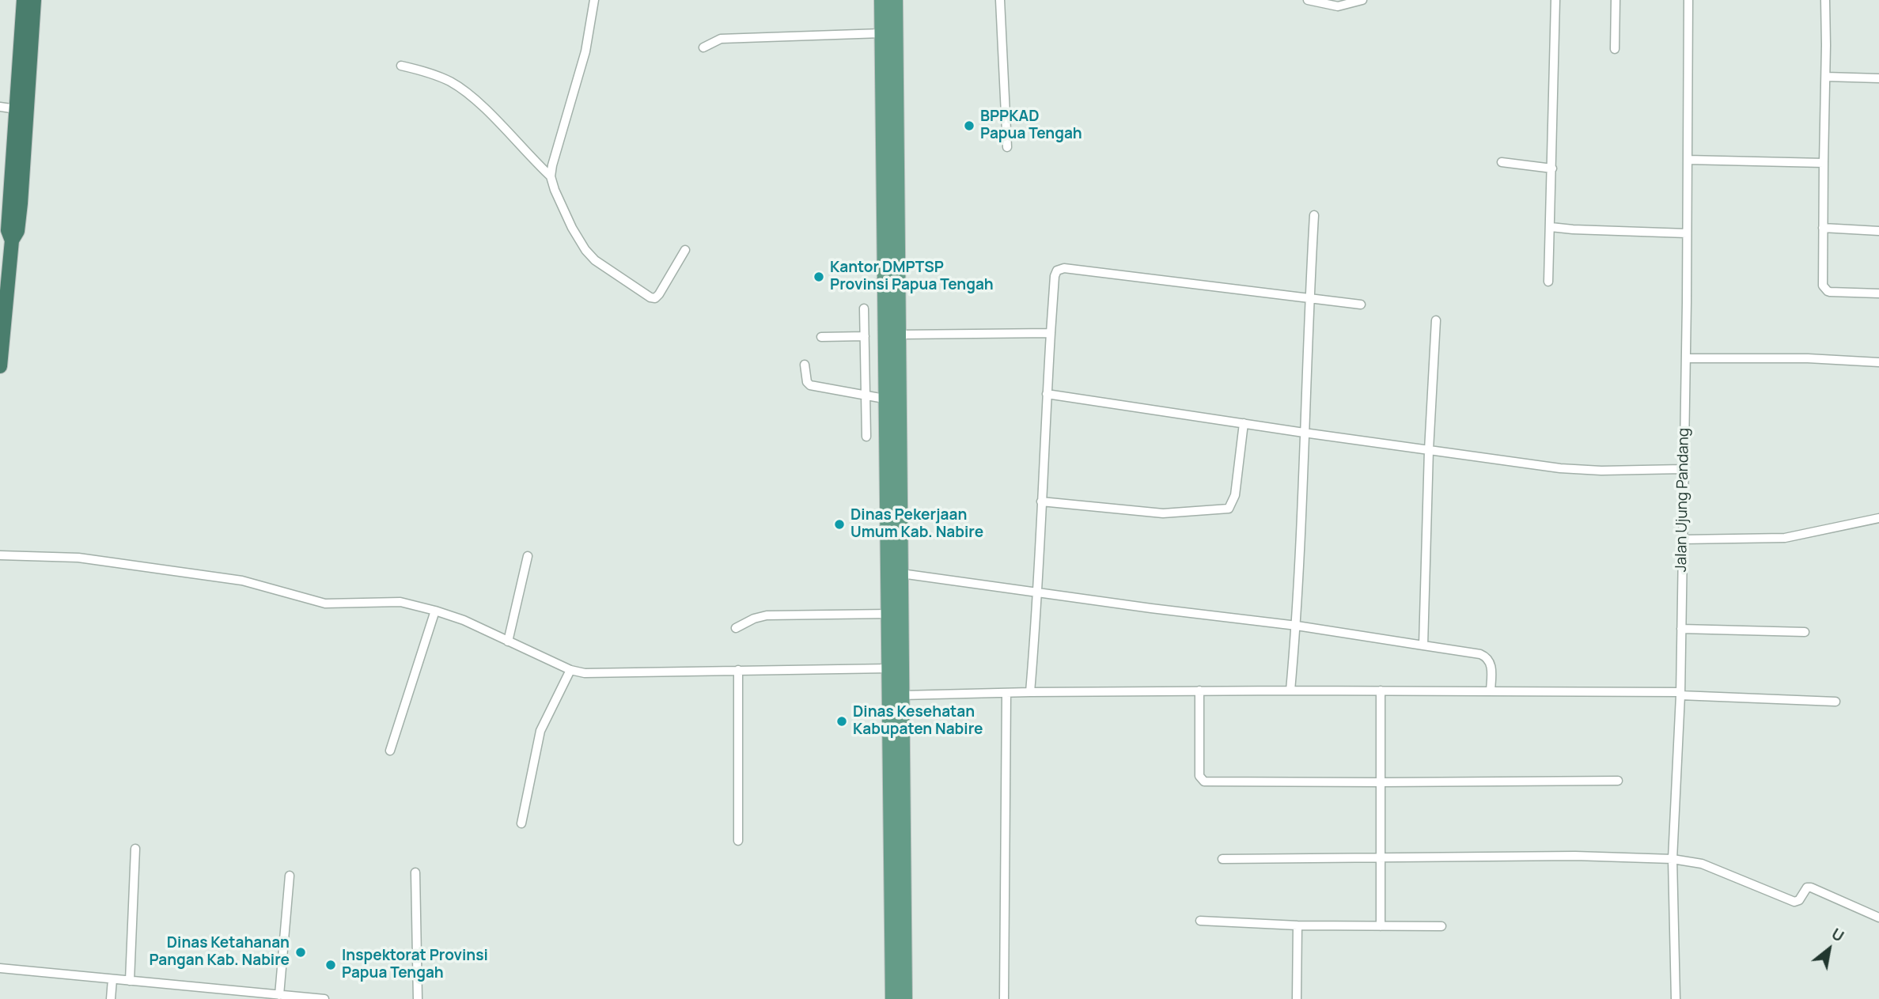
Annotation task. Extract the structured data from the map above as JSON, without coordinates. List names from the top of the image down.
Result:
{
  "streets": {
    "street": ["Jalan Ujung Pandang"]
  },
  "places": [
    "BPPKAD Papua Tengah",
    "Kantor DMPTSP Provinsi Papua Tengah",
    "Dinas Pekerjaan Umum Kab. Nabire",
    "Dinas Kesehatan Kabupaten Nabire",
    "Dinas Ketahanan Pangan Kab. Nabire",
    "Inspektorat Provinsi Papua Tengah"
  ],
  "north": "top right"
}
